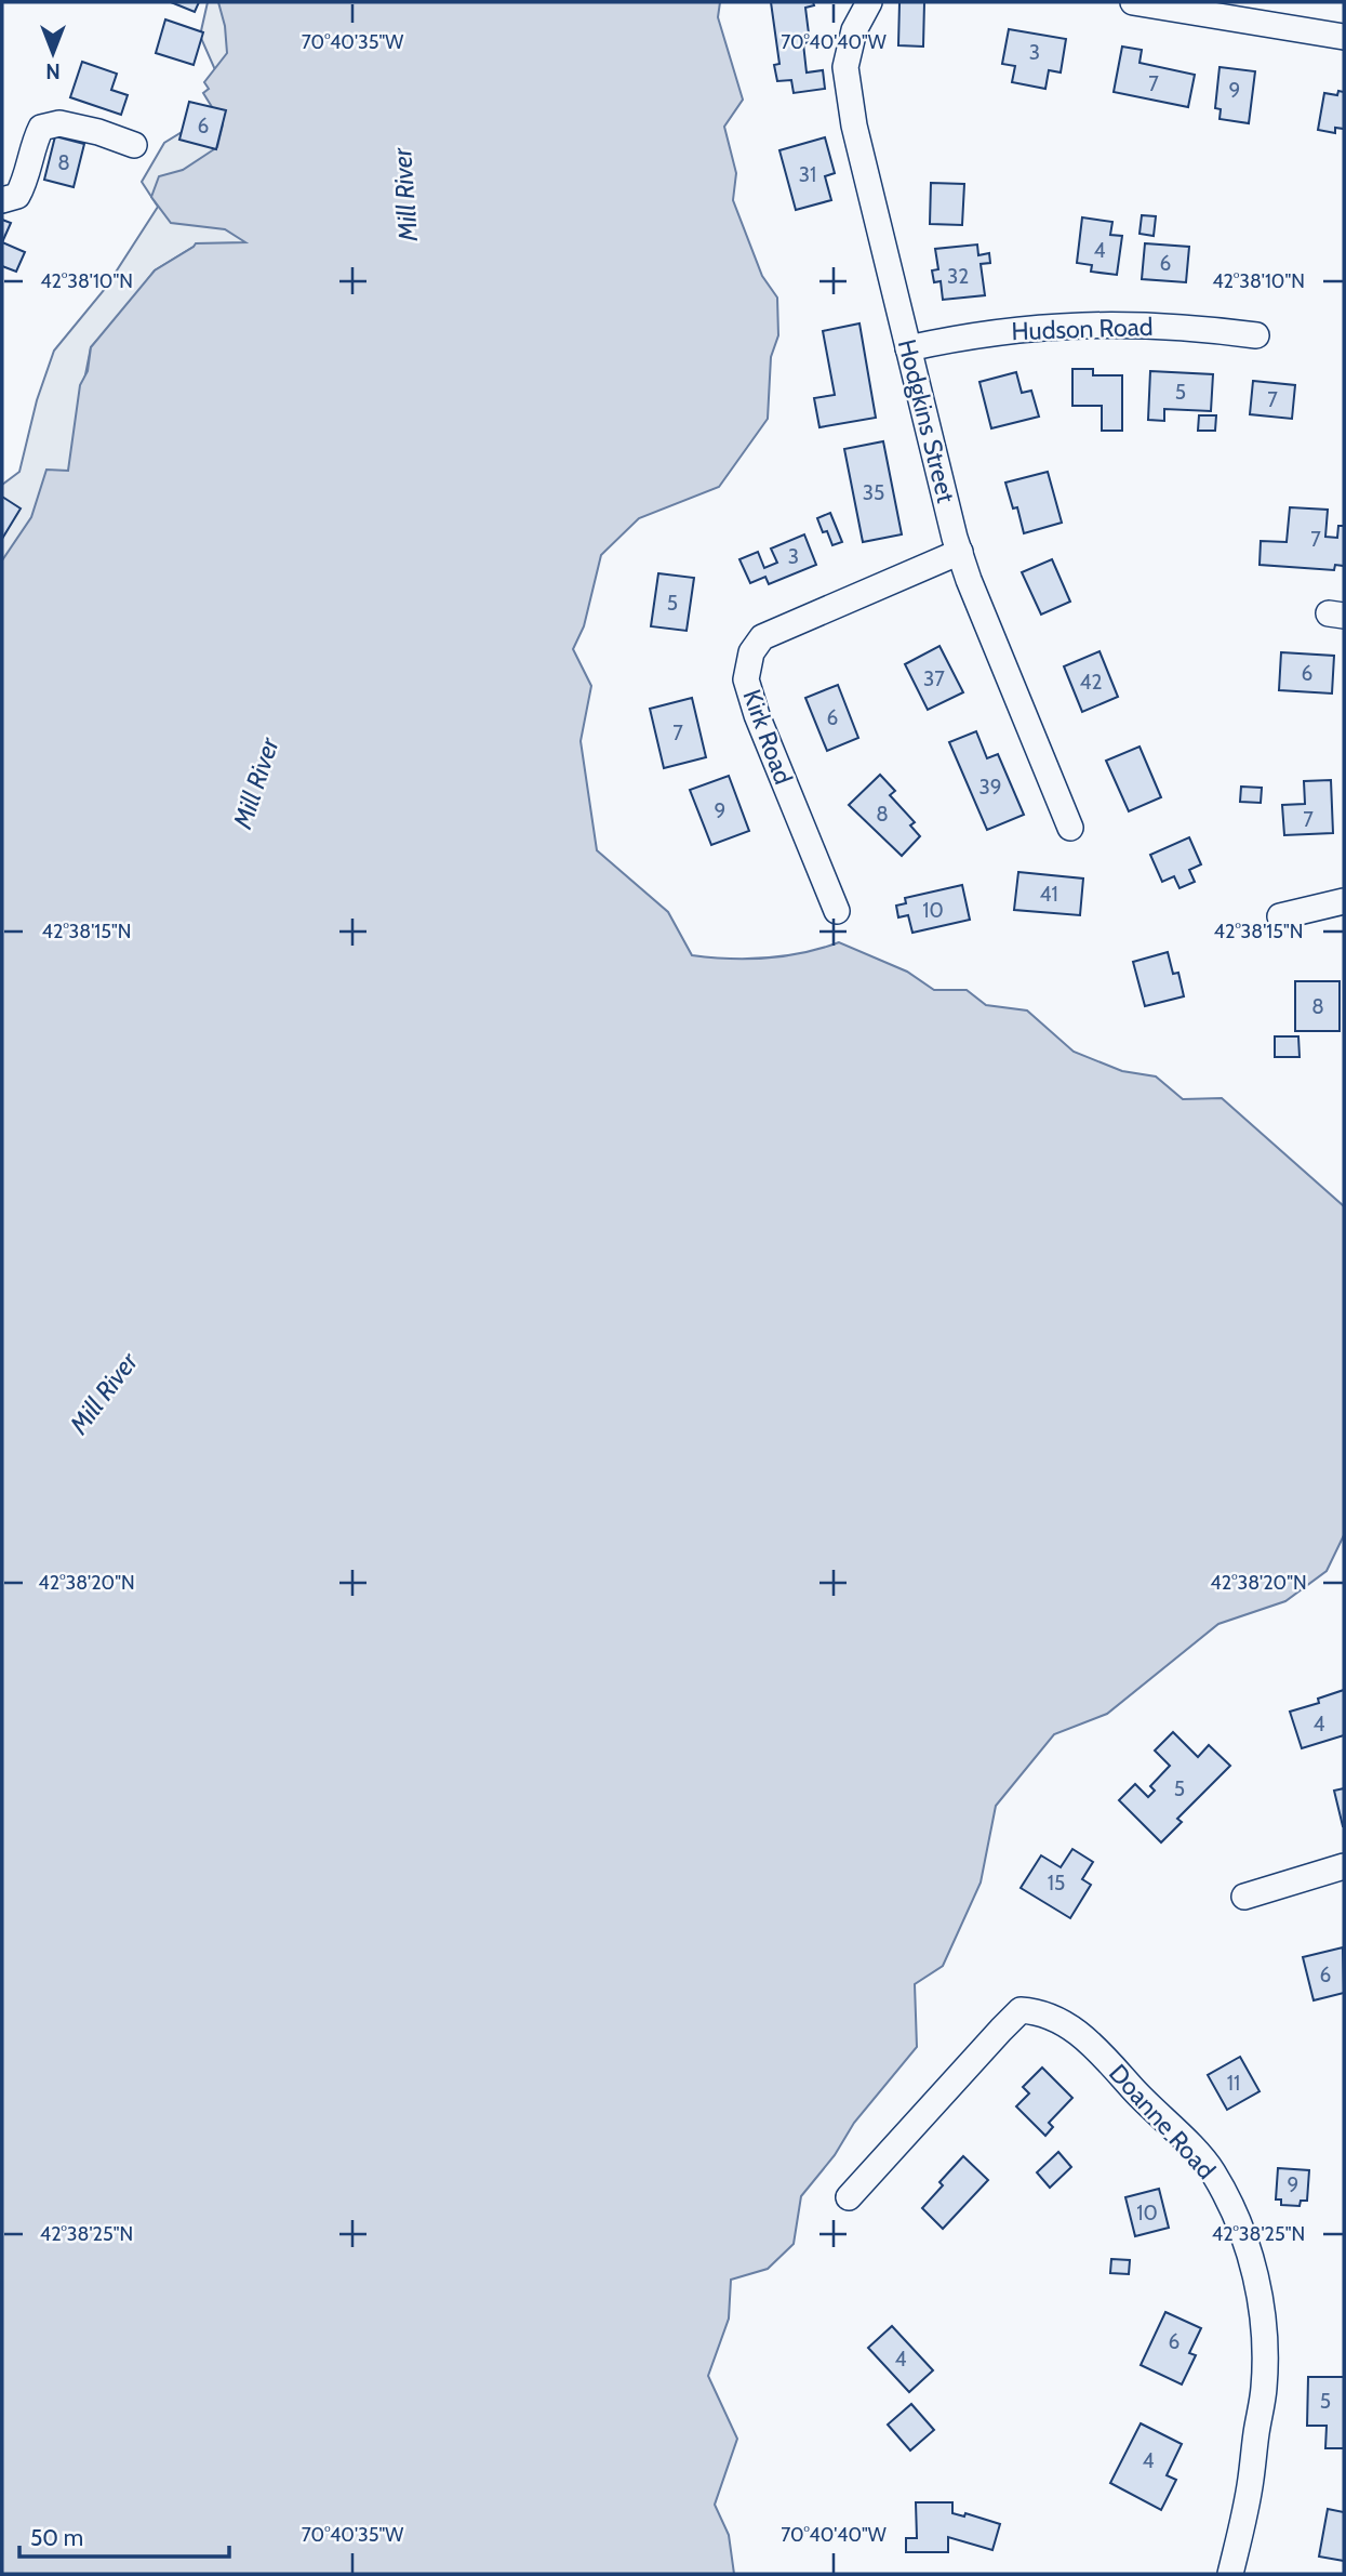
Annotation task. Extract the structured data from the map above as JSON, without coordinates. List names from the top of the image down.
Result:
{
  "streets": {
    "street": [
      "Hudson Road",
      "Hodgkins Street",
      "Kirk Road",
      "Doanne Road"
    ]
  },
  "crossings": [
    ["Hudson Road", "Hodgkins Street"],
    ["Hodgkins Street", "Kirk Road"]
  ],
  "water": ["Mill River"],
  "house_numbers": [
    "3",
    "7",
    "9",
    "6",
    "8",
    "31",
    "4",
    "6",
    "32",
    "5",
    "7",
    "35",
    "7",
    "3",
    "5",
    "6",
    "37",
    "42",
    "6",
    "7",
    "39",
    "9",
    "8",
    "7",
    "41",
    "10",
    "8",
    "4",
    "5",
    "15",
    "6",
    "11",
    "9",
    "10",
    "6",
    "4",
    "5",
    "4"
  ],
  "scale_bar": "50 m",
  "north": "bottom",
  "coordinates": [
    "70°40'35\"W",
    "70°40'40\"W",
    "42°38'10\"N",
    "42°38'15\"N",
    "42°38'20\"N",
    "42°38'25\"N"
  ]
}
